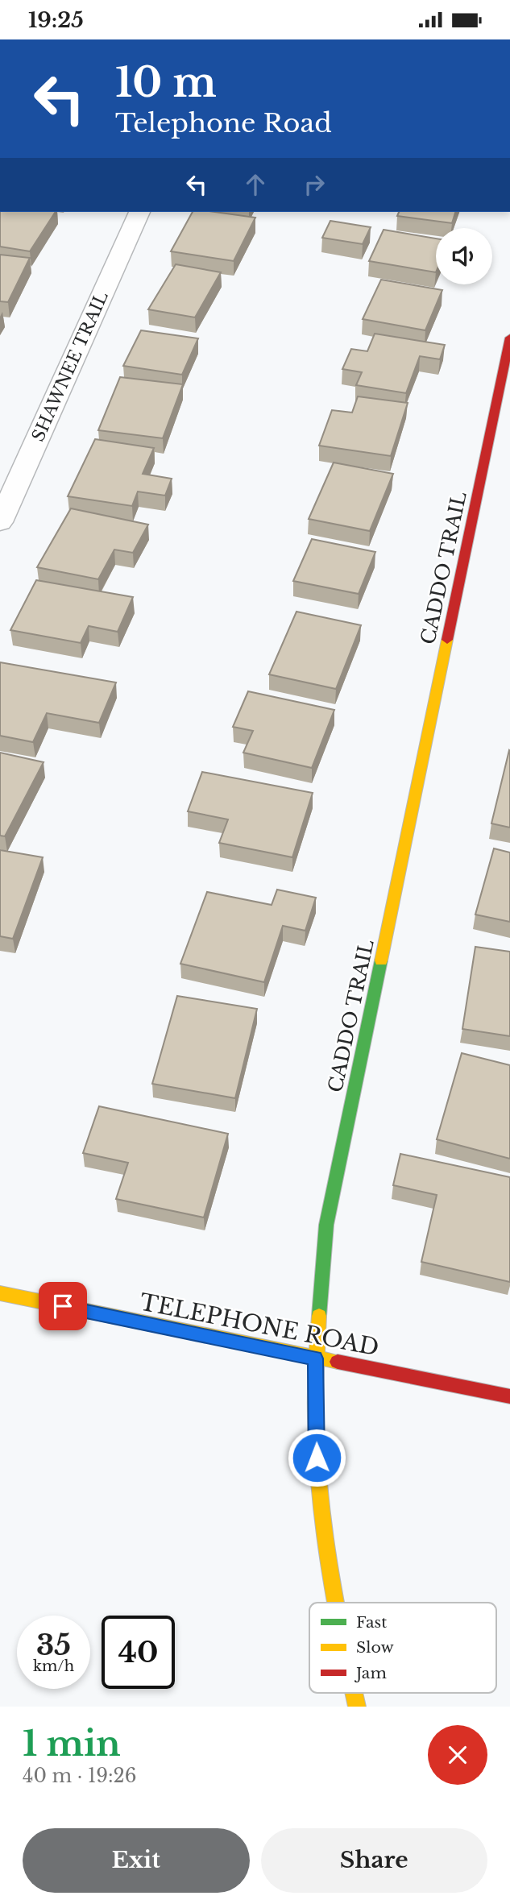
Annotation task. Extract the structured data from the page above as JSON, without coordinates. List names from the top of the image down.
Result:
{
  "streets": {
    "street": ["SHAWNEE TRAIL", "CADDO TRAIL", "TELEPHONE ROAD"]
  },
  "crossings": [
    ["CADDO TRAIL", "TELEPHONE ROAD"]
  ],
  "legend": ["Fast", "Slow", "Jam"],
  "page": {
    "status": "19:25",
    "turn": ["10 m", "Telephone Road"],
    "speed": "35 km/h",
    "limit": "40",
    "heading": ["1 min", "40 m · 19:26"],
    "buttons": ["Exit", "Share"]
  }
}
